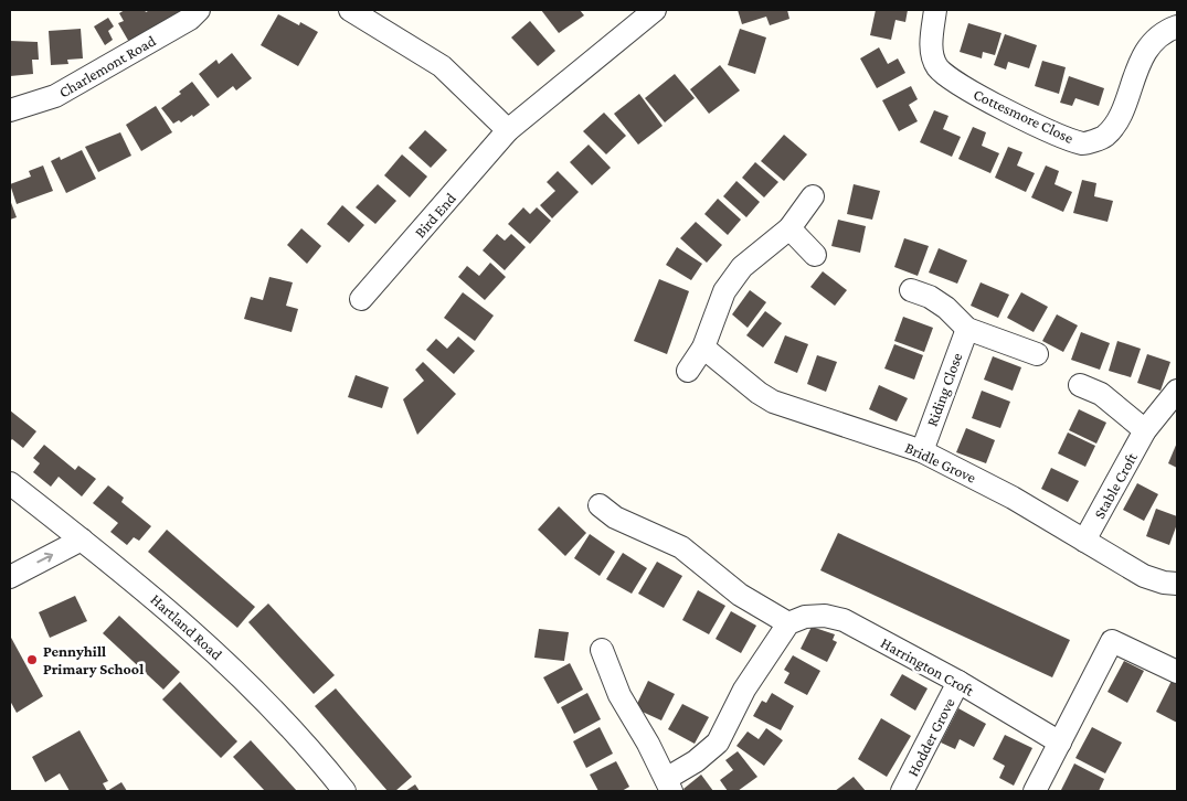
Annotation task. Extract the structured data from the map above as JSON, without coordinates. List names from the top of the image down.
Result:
{
  "streets": {
    "street": [
      "Charlemont Road",
      "Cottesmore Close",
      "Bird End",
      "Riding Close",
      "Bridle Grove",
      "Stable Croft",
      "Hartland Road",
      "Harrington Croft",
      "Hodder Grove"
    ]
  },
  "crossings": [
    ["Riding Close", "Bridle Grove"],
    ["Bridle Grove", "Stable Croft"],
    ["Harrington Croft", "Hodder Grove"]
  ],
  "places": ["Pennyhill Primary School"]
}
